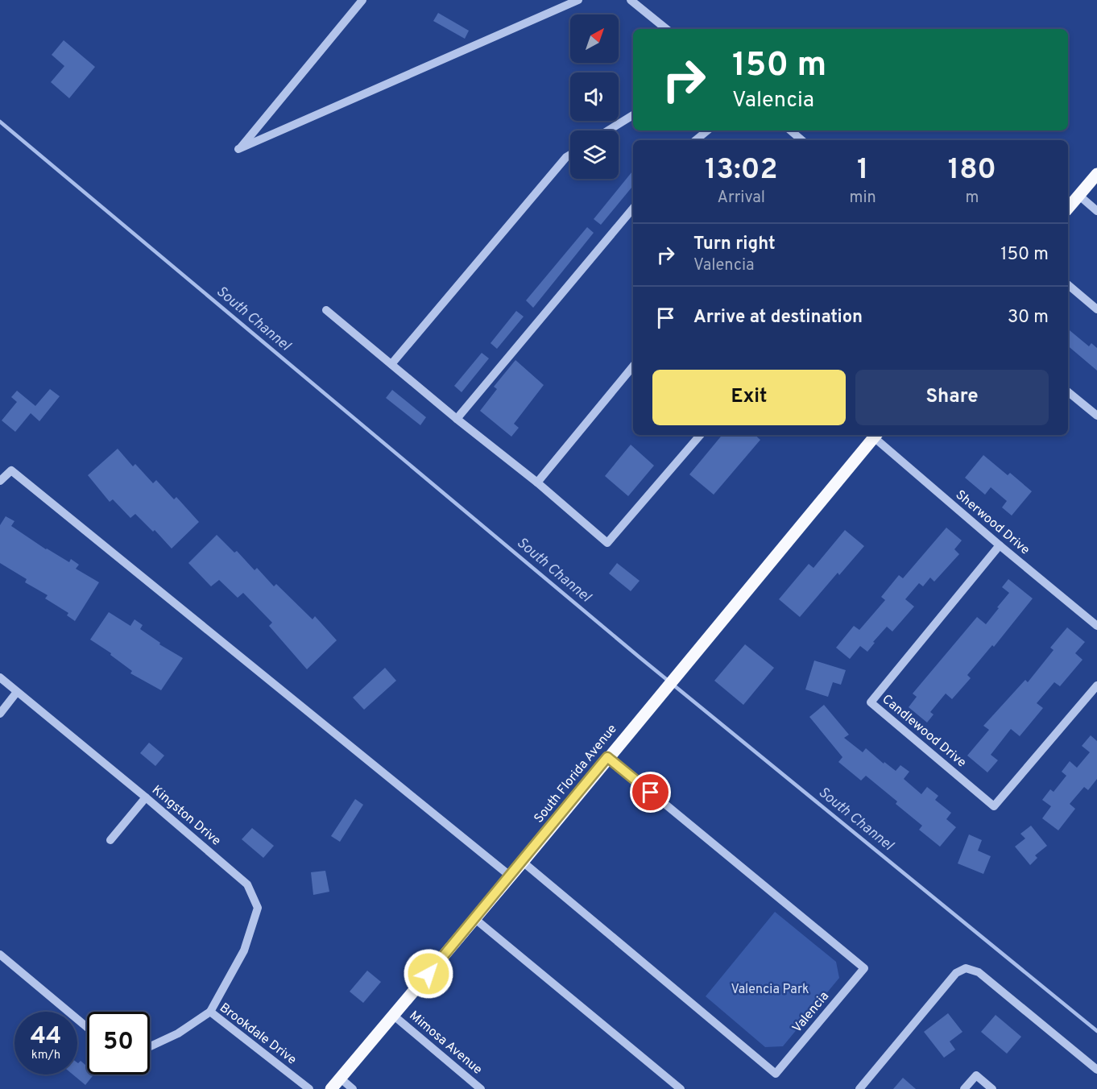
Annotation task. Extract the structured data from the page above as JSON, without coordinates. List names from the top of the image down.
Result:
{
  "streets": {
    "main road": ["South Florida Avenue"],
    "street": [
      "Sherwood Drive",
      "Candlewood Drive",
      "Kingston Drive",
      "Valencia",
      "Brookdale Drive",
      "Mimosa Avenue"
    ]
  },
  "crossings": [
    ["Sherwood Drive", "Candlewood Drive"],
    ["Sherwood Drive", "South Florida Avenue"],
    ["South Florida Avenue", "Valencia"],
    ["South Florida Avenue", "Mimosa Avenue"],
    ["Kingston Drive", "Brookdale Drive"]
  ],
  "water": ["South Channel"],
  "parks": ["Valencia Park"],
  "north": "top right",
  "page": {
    "turn": ["150 m", "Valencia"],
    "eta": [
      "13:02",
      "Arrival",
      "1",
      "min",
      "180",
      "m"
    ],
    "list": [
      {
        "name": "Turn right",
        "note": "Valencia",
        "value": "150 m"
      },
      {
        "name": "Arrive at destination",
        "value": "30 m"
      }
    ],
    "buttons": ["Exit", "Share"],
    "speed": "44 km/h",
    "limit": "50"
  }
}
